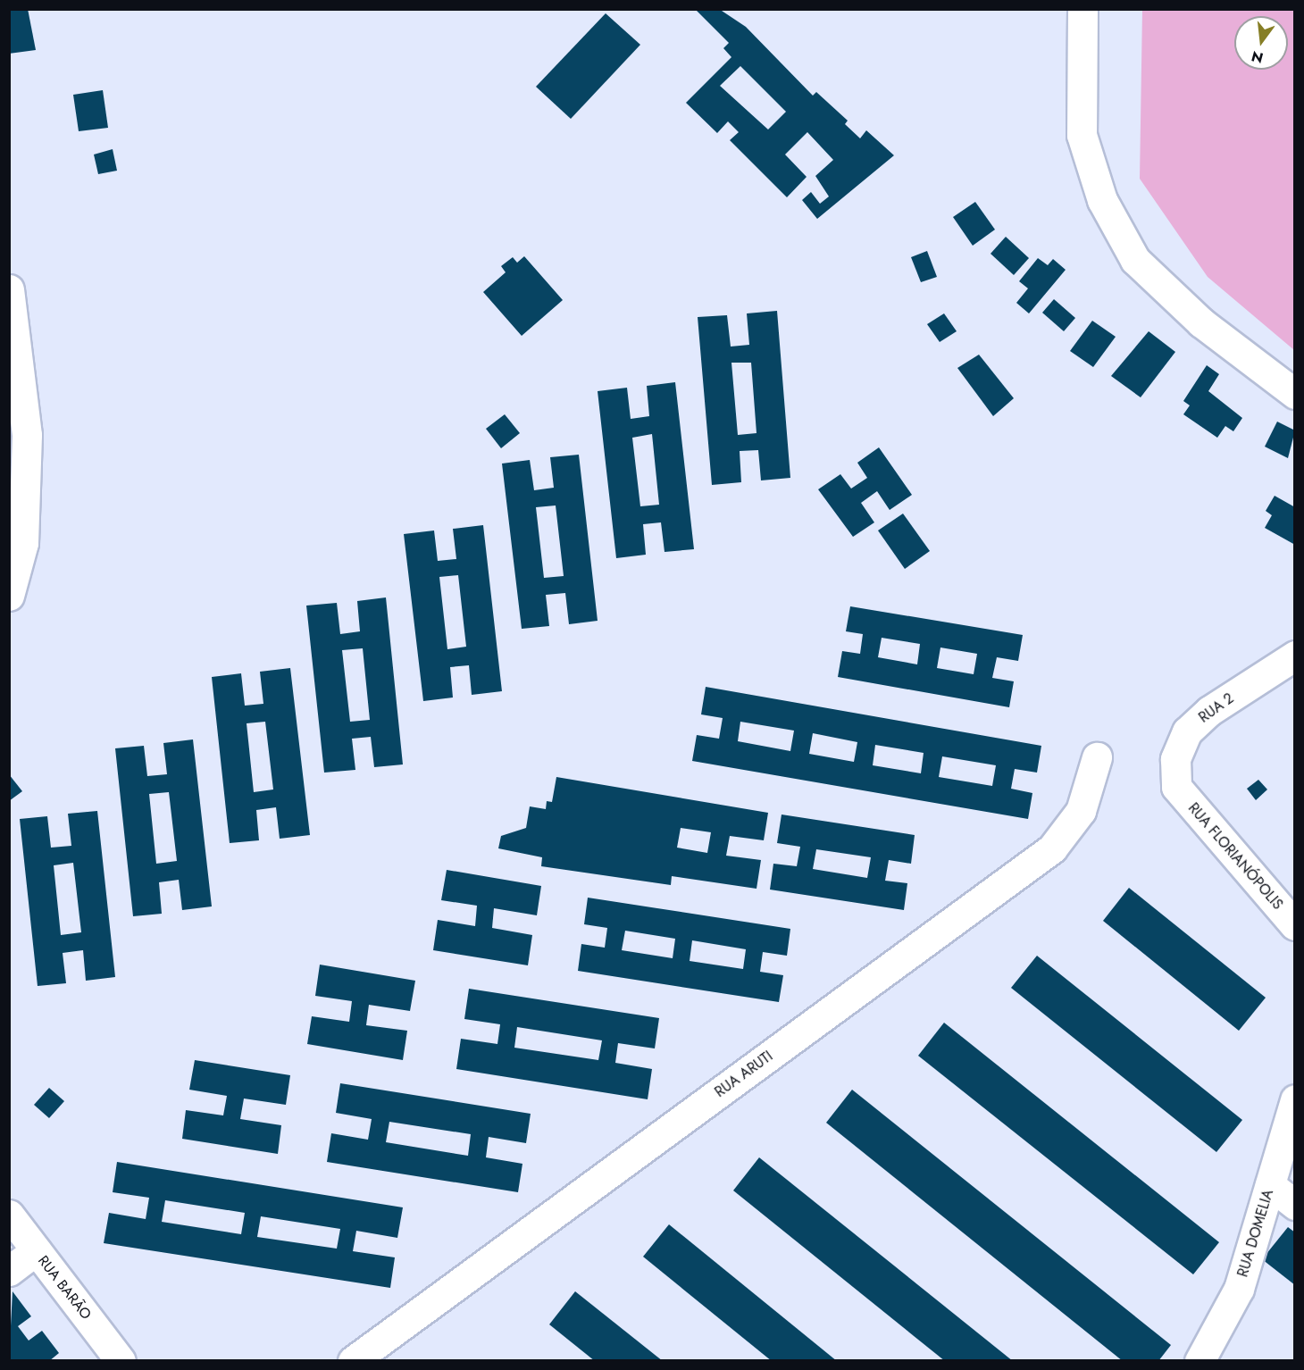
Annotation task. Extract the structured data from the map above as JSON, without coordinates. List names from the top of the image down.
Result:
{
  "streets": {
    "street": [
      "RUA 2",
      "RUA FLORIANÓPOLIS",
      "RUA ARUTI",
      "RUA DOMELIA",
      "RUA BARÃO"
    ]
  },
  "crossings": [
    ["RUA 2", "RUA FLORIANÓPOLIS"]
  ],
  "north": "bottom"
}
